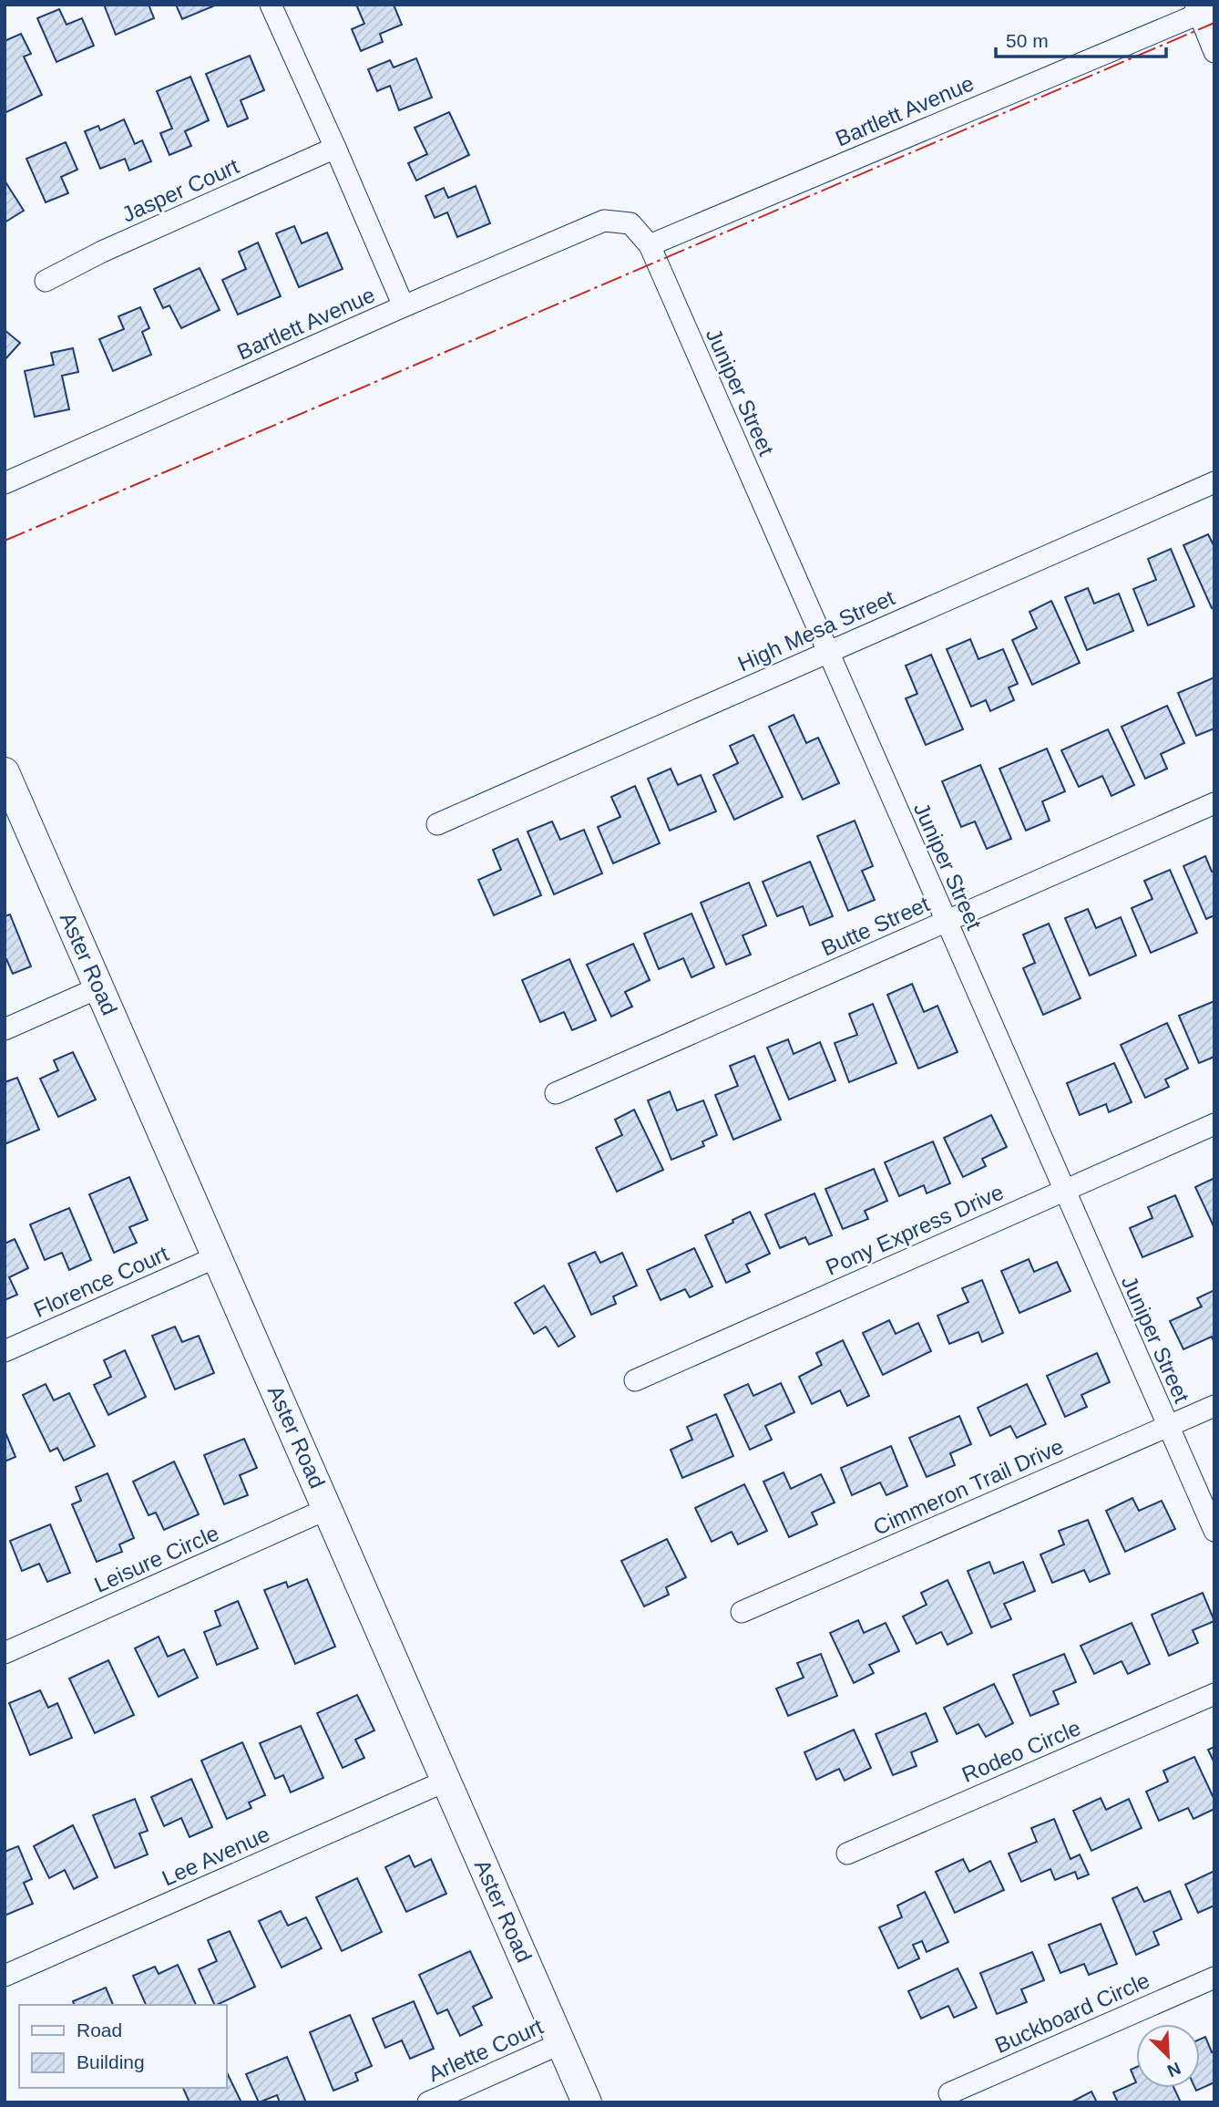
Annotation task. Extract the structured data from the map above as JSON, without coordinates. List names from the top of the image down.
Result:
{
  "streets": {
    "main road": ["Aster Road"],
    "street": [
      "Bartlett Avenue",
      "Jasper Court",
      "Juniper Street",
      "High Mesa Street",
      "Butte Street",
      "Pony Express Drive",
      "Florence Court",
      "Cimmeron Trail Drive",
      "Leisure Circle",
      "Rodeo Circle",
      "Lee Avenue",
      "Buckboard Circle",
      "Arlette Court"
    ]
  },
  "crossings": [
    ["Bartlett Avenue", "Juniper Street"],
    ["Juniper Street", "High Mesa Street"],
    ["Juniper Street", "Butte Street"],
    ["Juniper Street", "Pony Express Drive"],
    ["Juniper Street", "Cimmeron Trail Drive"],
    ["Aster Road", "Florence Court"],
    ["Aster Road", "Leisure Circle"],
    ["Aster Road", "Lee Avenue"],
    ["Aster Road", "Arlette Court"]
  ],
  "legend": ["Road", "Building"],
  "scale_bar": "50 m",
  "north": "bottom right"
}
